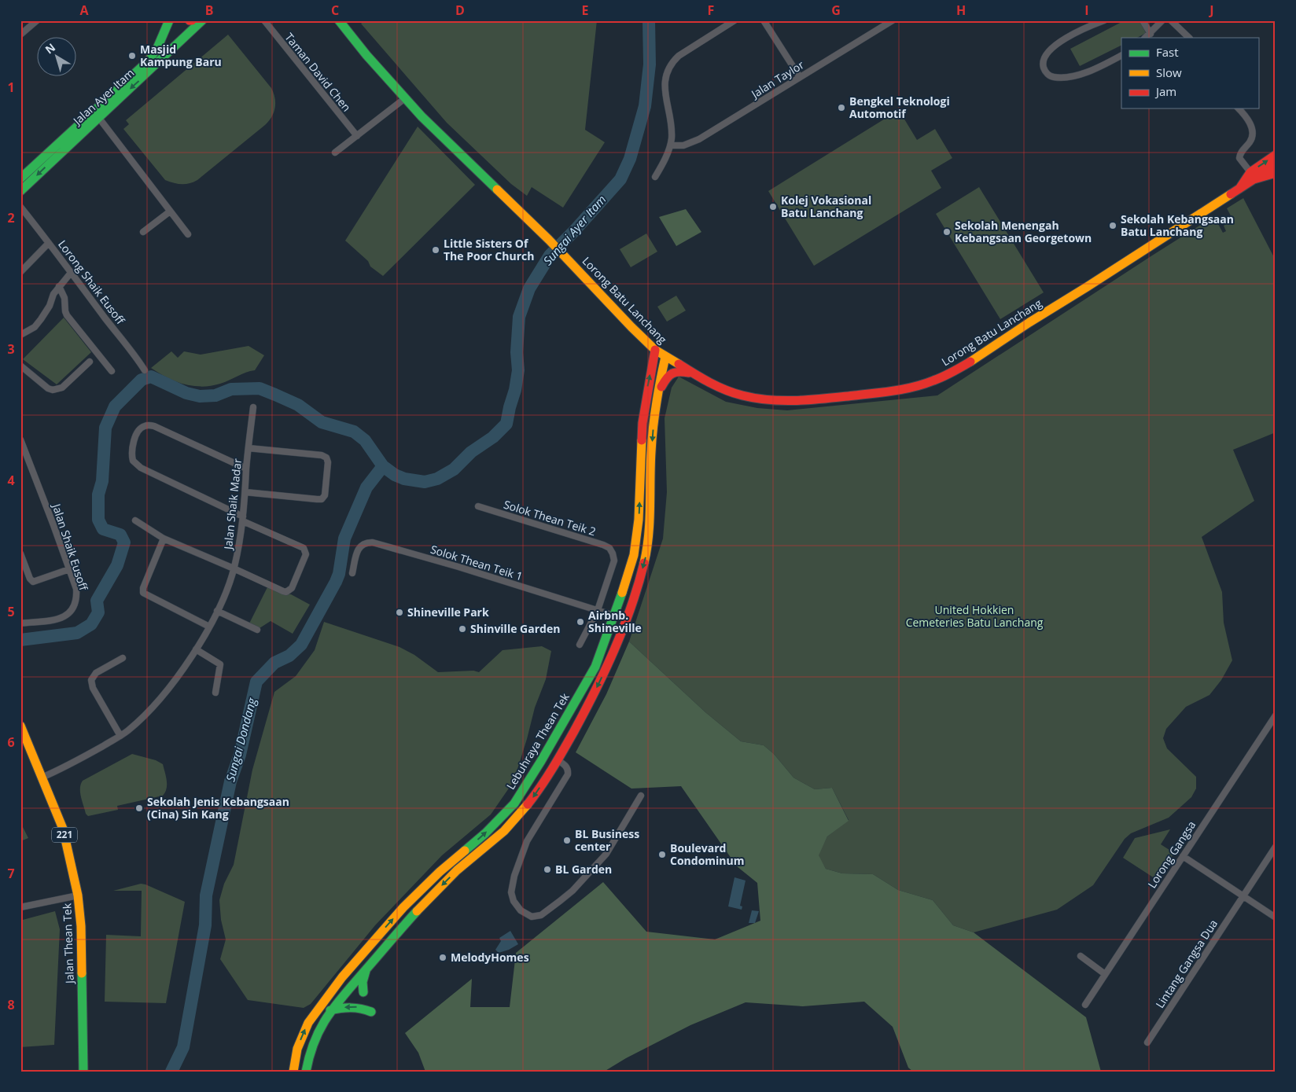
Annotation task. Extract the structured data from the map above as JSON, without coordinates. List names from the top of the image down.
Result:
{
  "streets": {
    "main road": [
      "Jalan Ayer Itam",
      "Lorong Batu Lanchang",
      "Lebuhraya Thean Tek",
      "221",
      "Jalan Thean Tek"
    ],
    "street": [
      "Taman David Chen",
      "Jalan Taylor",
      "Lorong Shaik Eusoff",
      "Jalan Shaik Madar",
      "Solok Thean Teik 2",
      "Jalan Shaik Eusoff",
      "Solok Thean Teik 1",
      "Lorong Gangsa",
      "Lintang Gangsa Dua"
    ]
  },
  "crossings": [
    ["Lorong Batu Lanchang", "Lebuhraya Thean Tek"],
    ["Jalan Shaik Madar", "Jalan Thean Tek"],
    ["Solok Thean Teik 2", "Solok Thean Teik 1"],
    ["Solok Thean Teik 1", "Lebuhraya Thean Tek"]
  ],
  "water": ["Sungai Ayer Itam", "Sungai Dondang"],
  "parks": ["United Hokkien Cemeteries Batu Lanchang"],
  "places": [
    "Masjid Kampung Baru",
    "Bengkel Teknologi Automotif",
    "Kolej Vokasional Batu Lanchang",
    "Sekolah Kebangsaan Batu Lanchang",
    "Sekolah Menengah Kebangsaan Georgetown",
    "Little Sisters Of The Poor Church",
    "Shineville Park",
    "Airbnb. Shineville",
    "Shinville Garden",
    "Sekolah Jenis Kebangsaan (Cina) Sin Kang",
    "BL Business center",
    "Boulevard Condominum",
    "BL Garden",
    "MelodyHomes"
  ],
  "legend": ["Fast", "Slow", "Jam"],
  "north": "top left",
  "grid": {
    "columns": [
      "A",
      "B",
      "C",
      "D",
      "E",
      "F",
      "G",
      "H",
      "I",
      "J"
    ],
    "rows": [
      "1",
      "2",
      "3",
      "4",
      "5",
      "6",
      "7",
      "8"
    ]
  }
}
